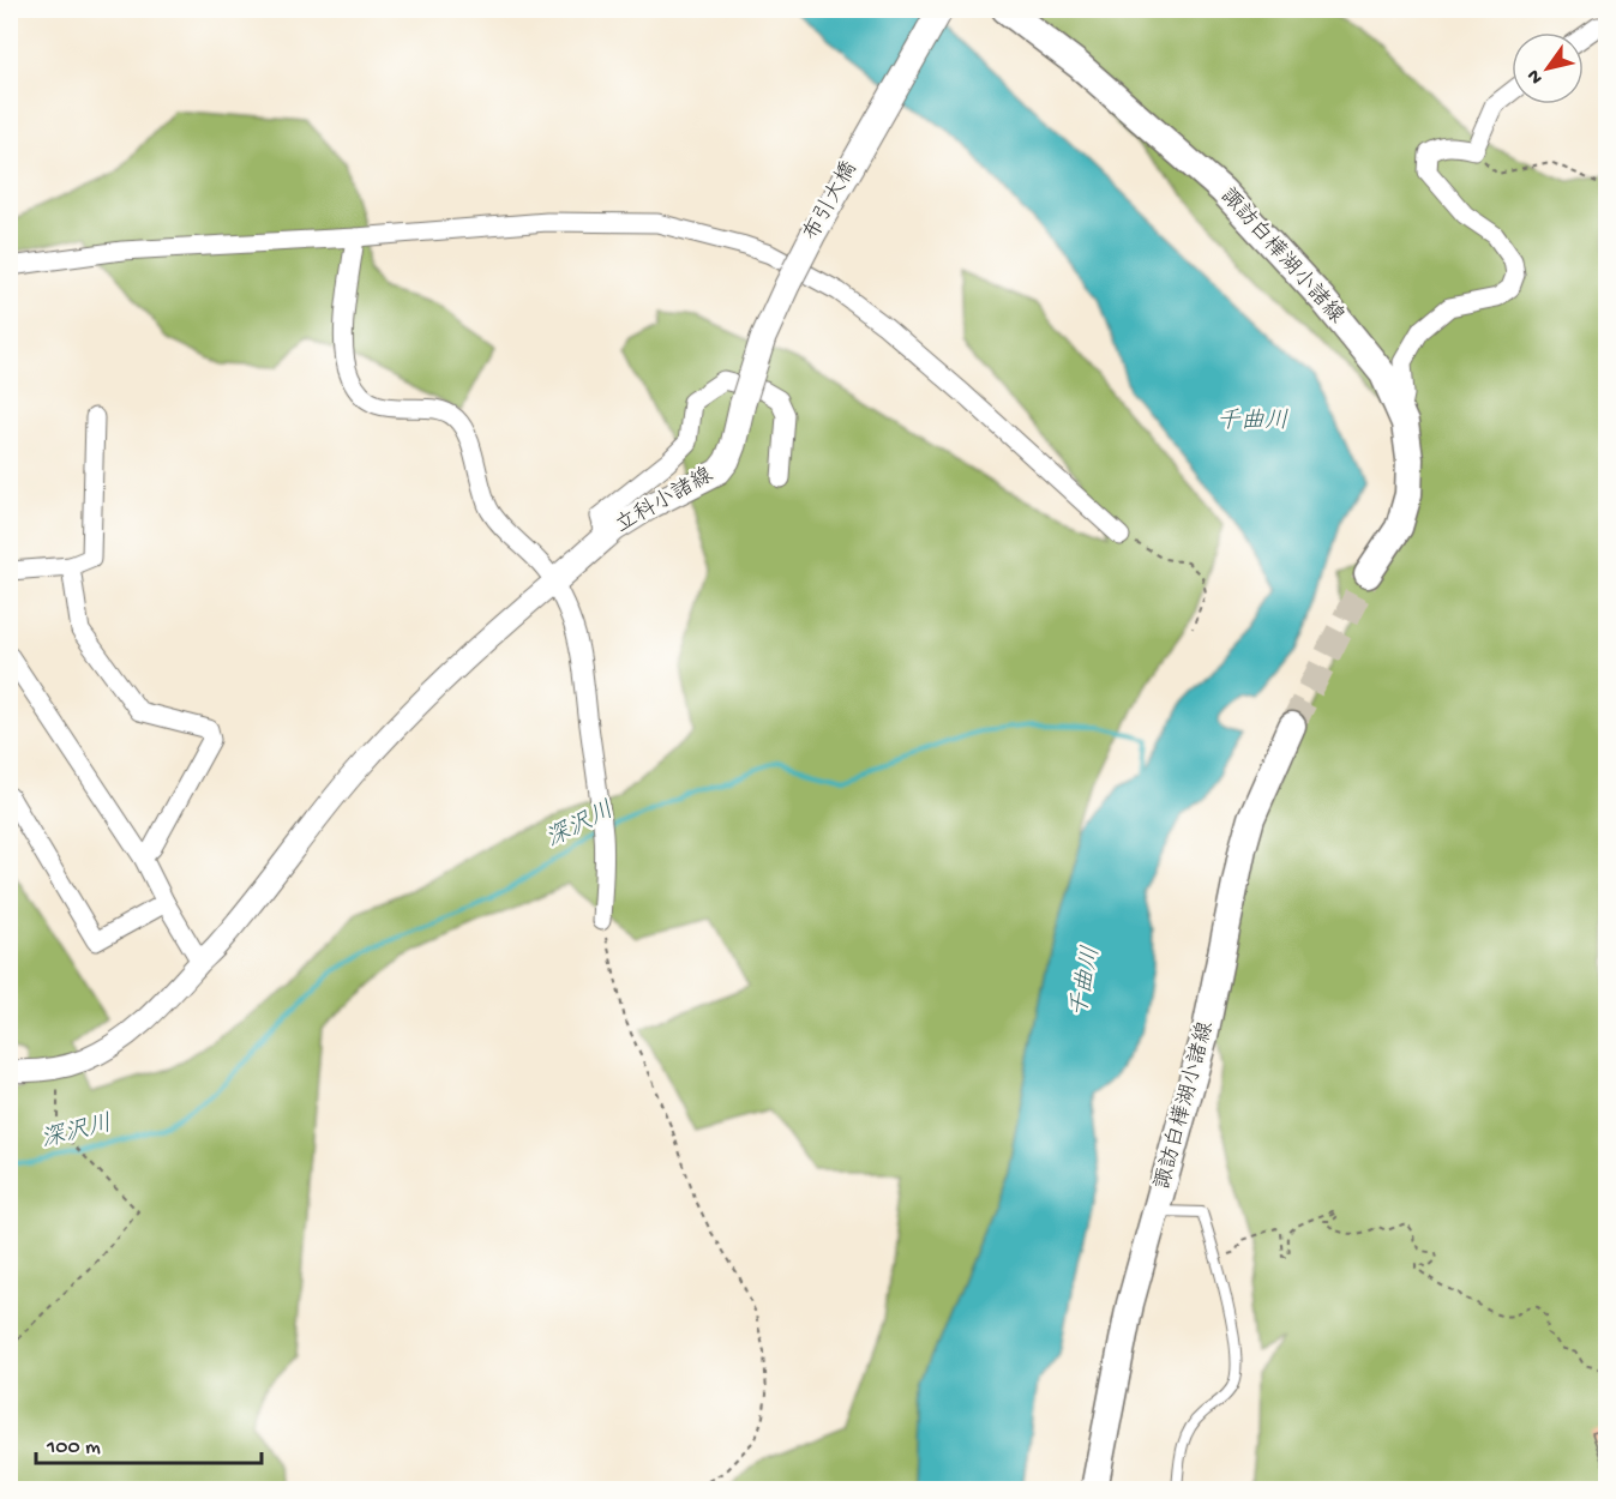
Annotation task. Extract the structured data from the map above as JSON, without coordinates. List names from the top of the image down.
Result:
{
  "streets": {
    "main road": ["布引大橋", "諏訪白樺湖小諸線", "立科小諸線"]
  },
  "crossings": [
    ["布引大橋", "立科小諸線"]
  ],
  "water": ["千曲川", "深沢川"],
  "scale_bar": "100 m",
  "north": "bottom left"
}
